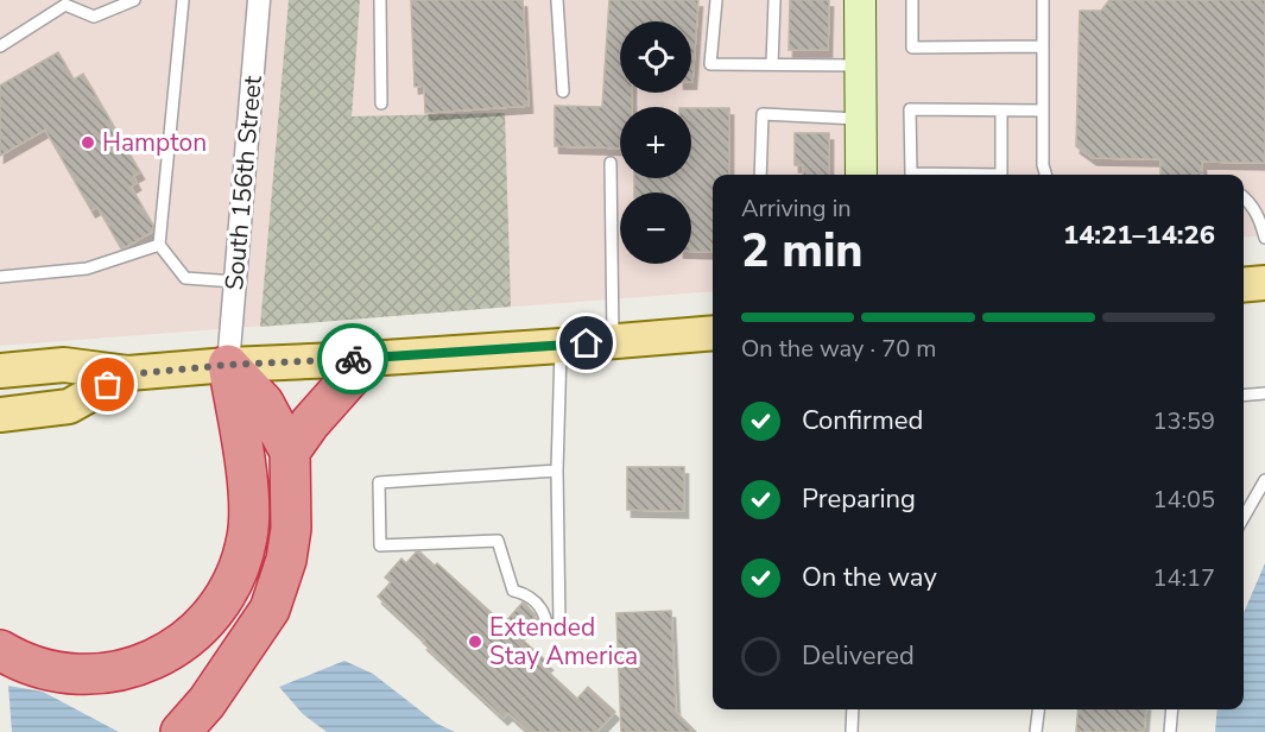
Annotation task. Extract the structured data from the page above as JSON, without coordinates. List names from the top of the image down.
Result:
{
  "streets": {
    "street": ["South 156th Street"]
  },
  "places": ["Hampton", "Extended Stay America"],
  "page": {
    "map_buttons": ["+", "−"],
    "heading": ["2 min", "Arriving in", "14:21–14:26"],
    "bar": "On the way · 70 m",
    "list": [
      ["Confirmed", "13:59"],
      ["Preparing", "14:05"],
      ["On the way", "14:17"],
      "Delivered"
    ]
  }
}
